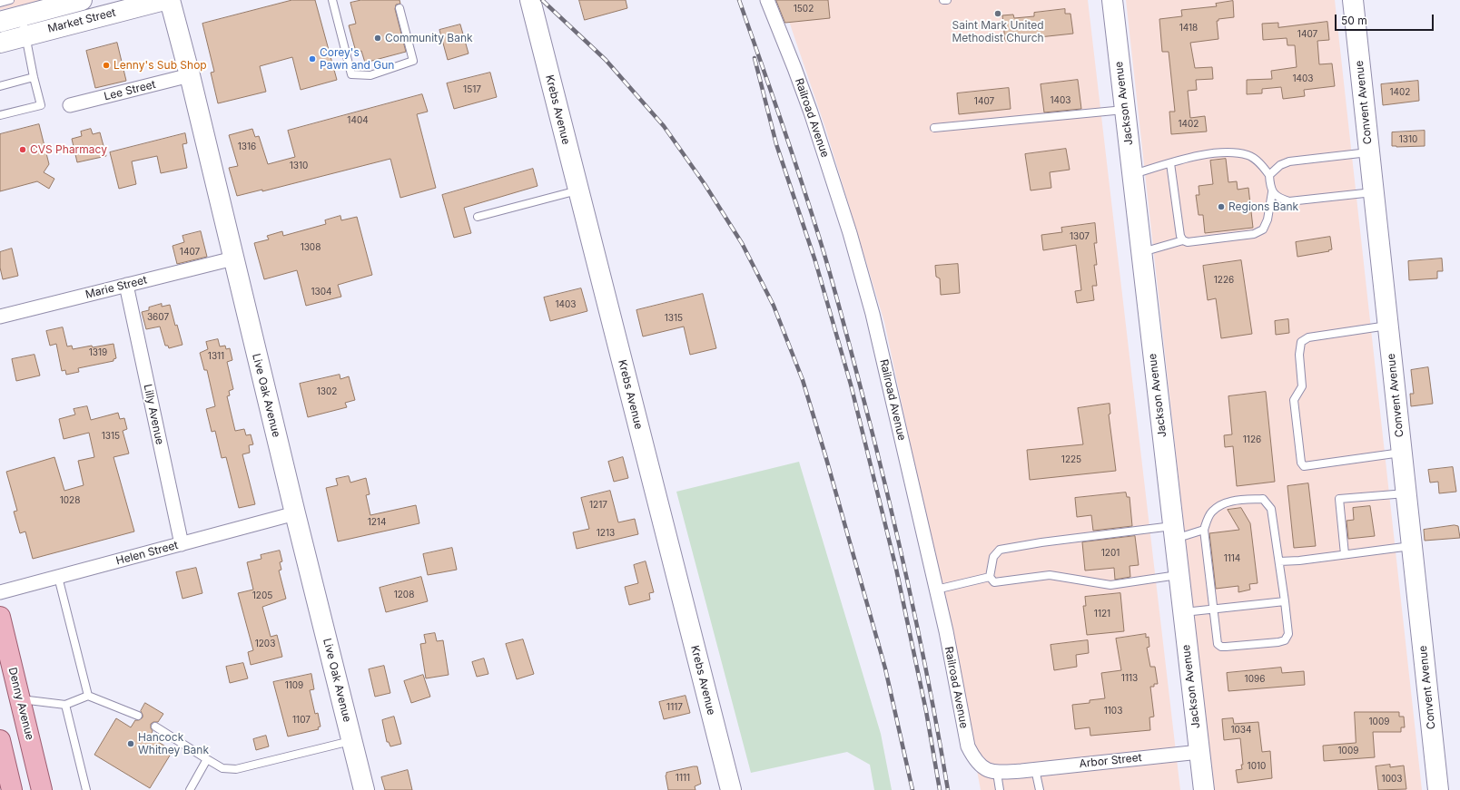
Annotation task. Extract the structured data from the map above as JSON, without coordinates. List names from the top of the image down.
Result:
{
  "streets": {
    "main road": ["Denny Avenue"],
    "street": [
      "Market Street",
      "Lee Street",
      "Convent Avenue",
      "Jackson Avenue",
      "Krebs Avenue",
      "Railroad Avenue",
      "Marie Street",
      "Live Oak Avenue",
      "Lilly Avenue",
      "Helen Street",
      "Arbor Street"
    ]
  },
  "crossings": [
    ["Lee Street", "Live Oak Avenue"],
    ["Jackson Avenue", "Arbor Street"],
    ["Railroad Avenue", "Arbor Street"],
    ["Marie Street", "Live Oak Avenue"],
    ["Marie Street", "Lilly Avenue"],
    ["Live Oak Avenue", "Helen Street"],
    ["Lilly Avenue", "Helen Street"]
  ],
  "places": [
    "Saint Mark United Methodist Church",
    "Community Bank",
    "Corey's Pawn and Gun",
    "Lenny's Sub Shop",
    "CVS Pharmacy",
    "Regions Bank",
    "Hancock Whitney Bank"
  ],
  "house_numbers": [
    "1502",
    "1418",
    "1407",
    "1403",
    "1517",
    "1402",
    "1403",
    "1407",
    "1404",
    "1402",
    "1310",
    "1316",
    "1310",
    "1307",
    "1308",
    "1407",
    "1226",
    "1304",
    "1403",
    "3607",
    "1315",
    "1319",
    "1311",
    "1302",
    "1315",
    "1126",
    "1225",
    "1028",
    "1217",
    "1214",
    "1213",
    "1201",
    "1114",
    "1208",
    "1205",
    "1121",
    "1203",
    "1113",
    "1096",
    "1109",
    "1117",
    "1103",
    "1107",
    "1009",
    "1034",
    "1009",
    "1010",
    "1111",
    "1003"
  ],
  "scale_bar": "50 m"
}
